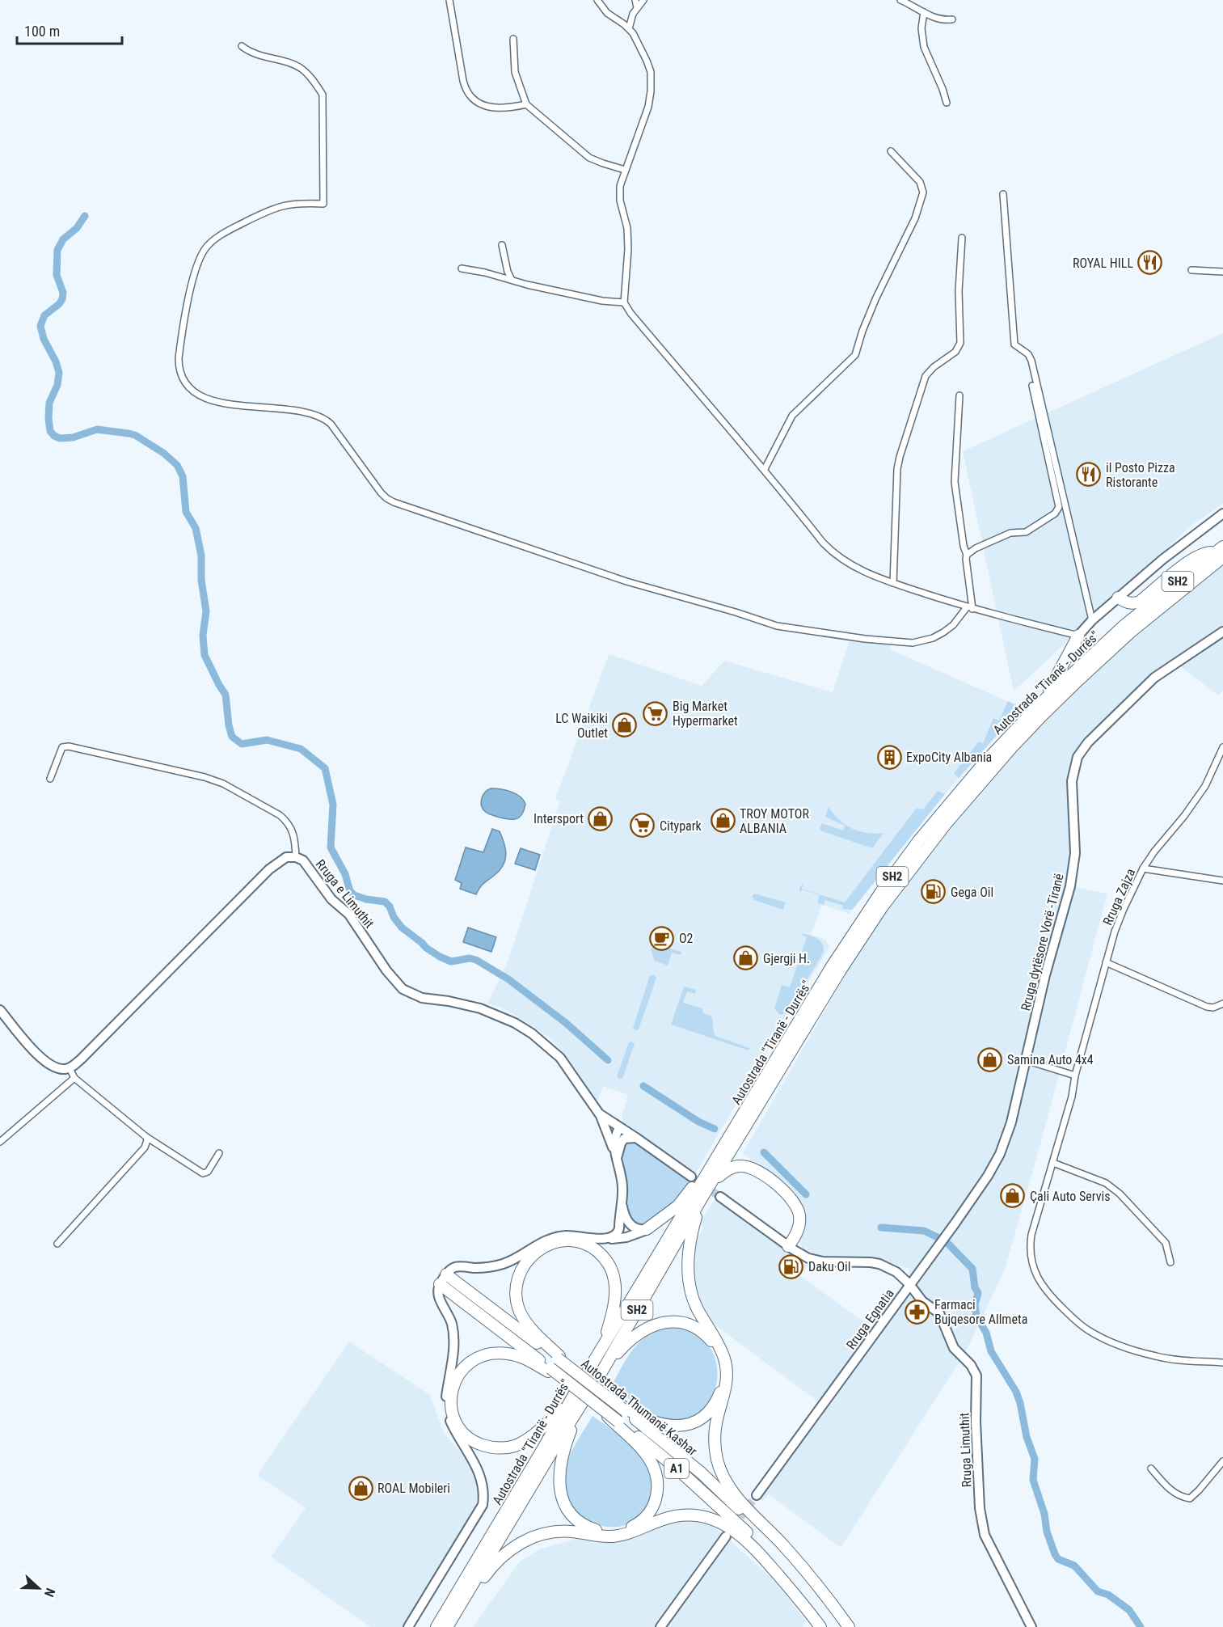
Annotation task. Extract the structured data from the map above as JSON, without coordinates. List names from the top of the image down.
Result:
{
  "streets": {
    "highway": [
      "SH2",
      "Autostrada \"Tiranë - Durrës\"",
      "Autostrada Thumanë Kashar",
      "A1"
    ],
    "main road": [
      "Rruga e Limuthit",
      "Rruga dytësore Vorë -Tiranë",
      "Rruga Egnatia",
      "Rruga Limuthit"
    ],
    "street": ["Rruga Zajza"]
  },
  "crossings": [
    ["Rruga dytësore Vorë -Tiranë", "Rruga Egnatia"],
    ["Rruga dytësore Vorë -Tiranë", "Rruga Limuthit"],
    ["Rruga Egnatia", "Rruga Limuthit"]
  ],
  "places": {
    "restaurant": ["ROYAL HILL", "il Posto Pizza Ristorante"],
    "supermarket": ["Big Market Hypermarket", "Citypark"],
    "shop": [
      "LC Waikiki Outlet",
      "Intersport",
      "TROY MOTOR ALBANIA",
      "Gjergji H.",
      "Samina Auto 4x4",
      "Çali Auto Servis",
      "ROAL Mobileri"
    ],
    "building": ["ExpoCity Albania"],
    "fuel station": ["Gega Oil", "Daku Oil"],
    "cafe": ["O2"],
    "pharmacy": ["Farmaci Bujqesore Allmeta"]
  },
  "scale_bar": "100 m",
  "north": "right"
}
